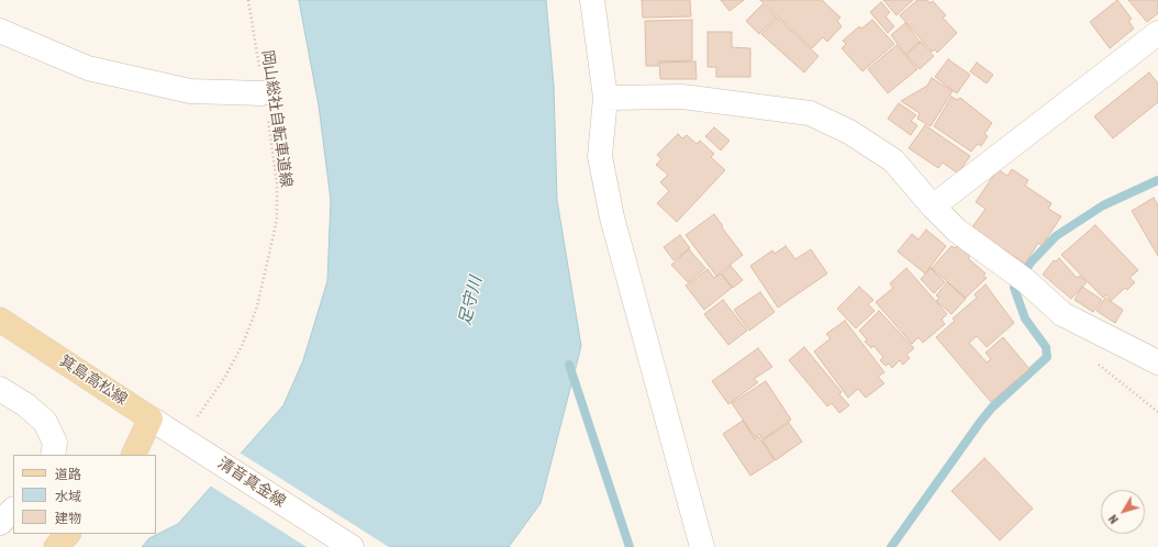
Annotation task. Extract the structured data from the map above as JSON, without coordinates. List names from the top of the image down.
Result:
{
  "streets": {
    "main road": ["箕島高松線"],
    "street": ["清音真金線"],
    "path": ["岡山総社自転車道線"]
  },
  "crossings": [
    ["岡山総社自転車道線", "清音真金線"],
    ["箕島高松線", "清音真金線"]
  ],
  "water": ["足守川"],
  "legend": ["道路", "水域", "建物"],
  "north": "bottom left"
}
